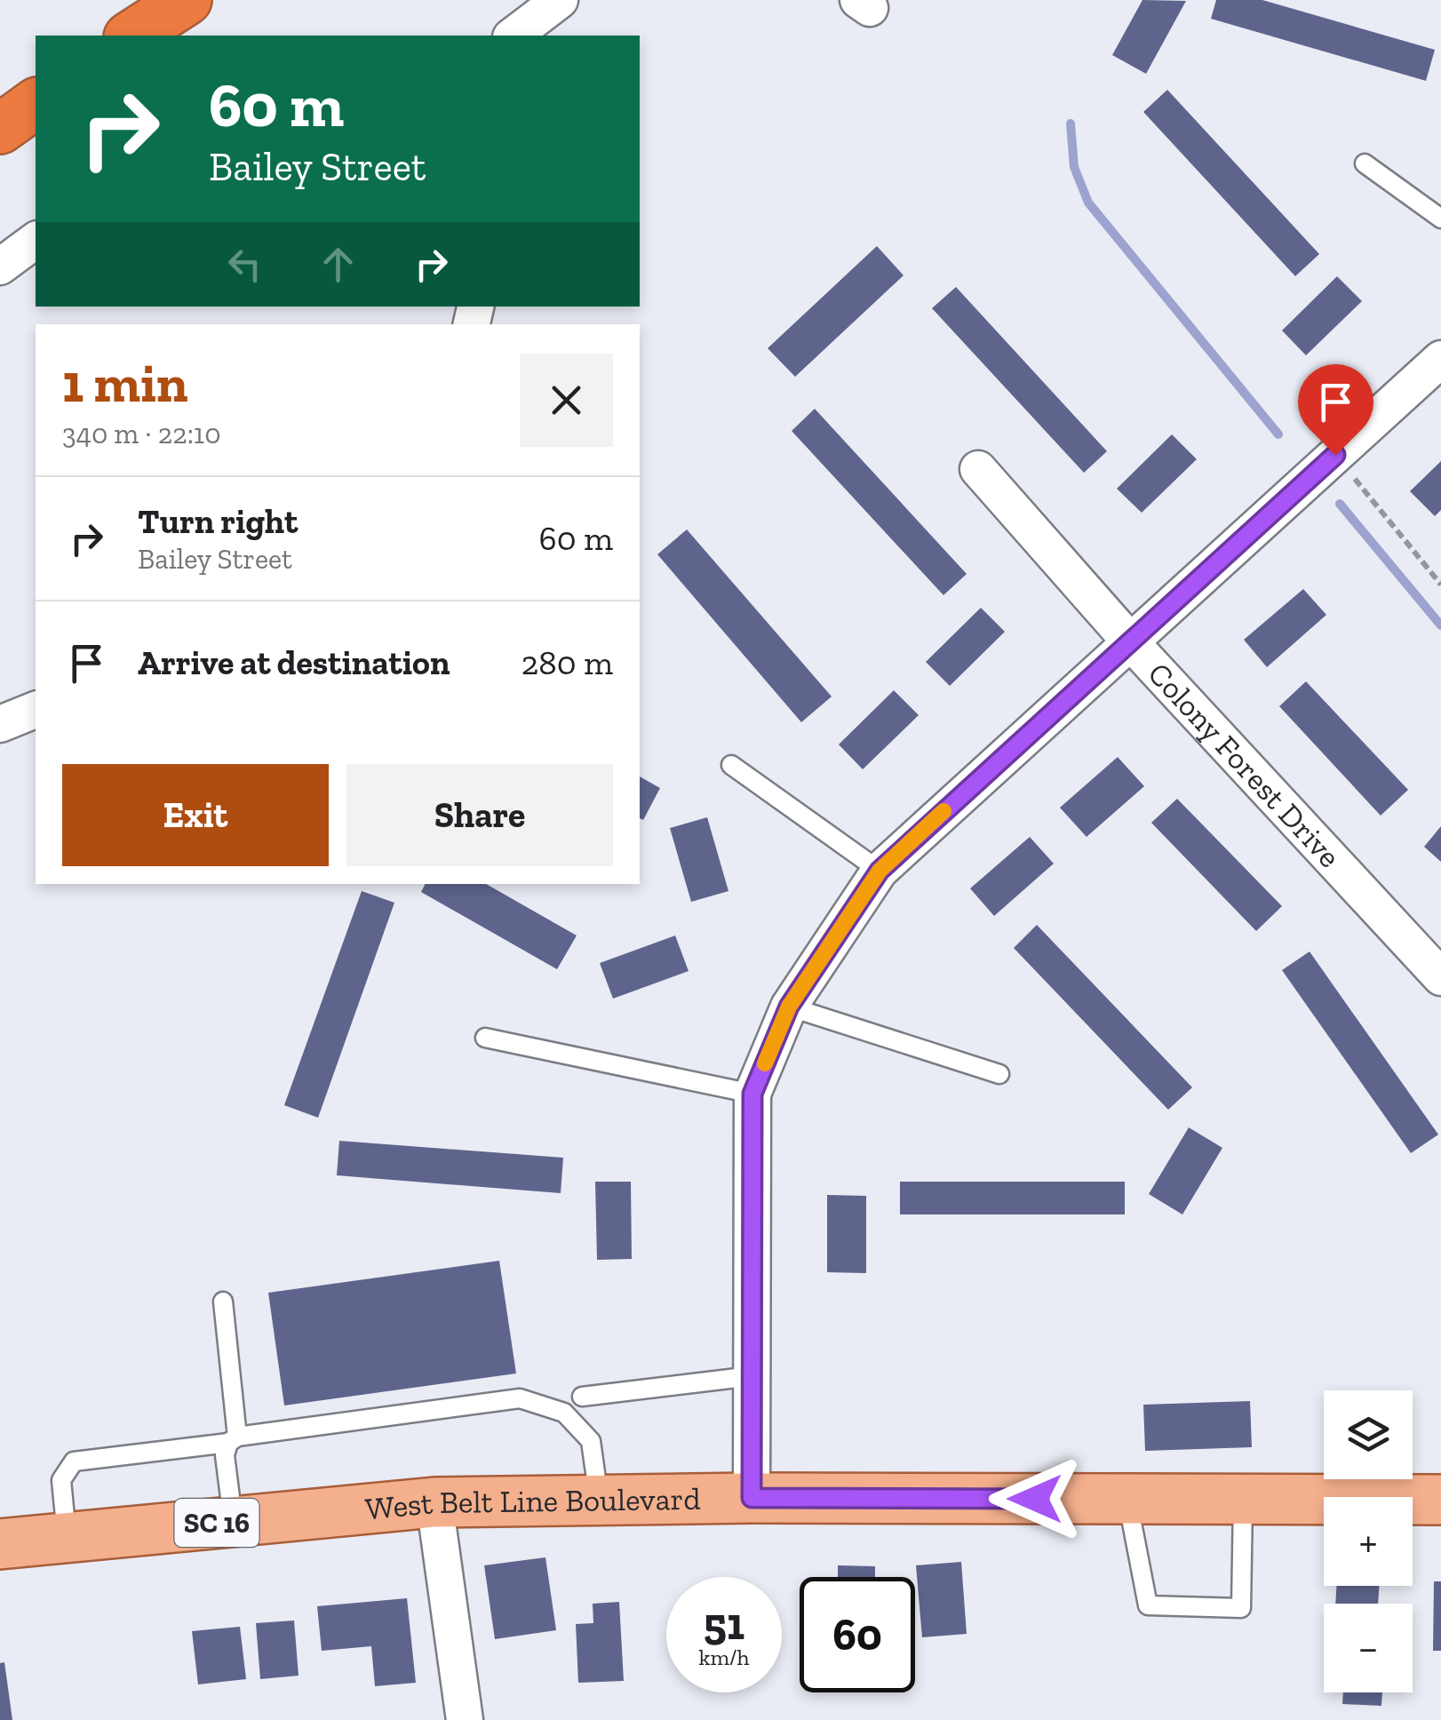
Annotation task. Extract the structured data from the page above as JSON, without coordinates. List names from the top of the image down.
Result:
{
  "streets": {
    "main road": ["West Belt Line Boulevard", "SC 16"],
    "street": ["Colony Forest Drive"]
  },
  "page": {
    "turn": ["60 m", "Bailey Street"],
    "heading": ["1 min", "340 m · 22:10"],
    "list": [
      {
        "name": "Turn right",
        "note": "Bailey Street",
        "value": "60 m"
      },
      {
        "name": "Arrive at destination",
        "value": "280 m"
      }
    ],
    "buttons": ["Exit", "Share"],
    "map_buttons": ["+", "−"],
    "speed": "51 km/h",
    "limit": "60"
  }
}
